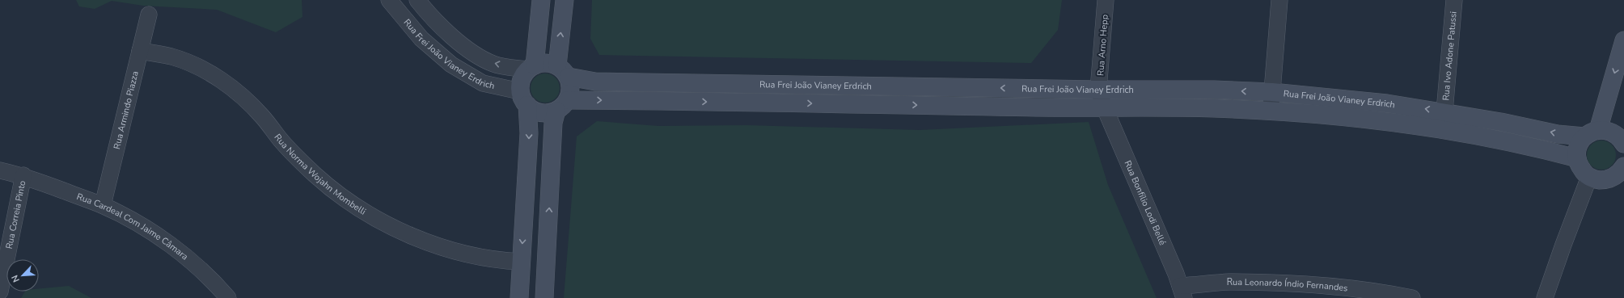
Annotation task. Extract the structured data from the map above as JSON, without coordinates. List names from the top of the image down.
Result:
{
  "streets": {
    "street": [
      "Rua Arno Hepp",
      "Rua Frei João Vianey Erdrich",
      "Rua Ivo Adone Patussi",
      "Rua Armindo Piazza",
      "Rua Norma Wojahn Mombelli",
      "Rua Bonfílio Lodi Bellé",
      "Rua Correia Pinto",
      "Rua Cardeal Com Jaime Câmara",
      "Rua Leonardo Índio Fernandes"
    ]
  },
  "crossings": [
    ["Rua Arno Hepp", "Rua Frei João Vianey Erdrich"],
    ["Rua Arno Hepp", "Rua Bonfílio Lodi Bellé"],
    ["Rua Frei João Vianey Erdrich", "Rua Ivo Adone Patussi"],
    ["Rua Frei João Vianey Erdrich", "Rua Bonfílio Lodi Bellé"],
    ["Rua Armindo Piazza", "Rua Norma Wojahn Mombelli"],
    ["Rua Armindo Piazza", "Rua Cardeal Com Jaime Câmara"],
    ["Rua Bonfílio Lodi Bellé", "Rua Leonardo Índio Fernandes"],
    ["Rua Correia Pinto", "Rua Cardeal Com Jaime Câmara"]
  ],
  "north": "bottom left"
}
